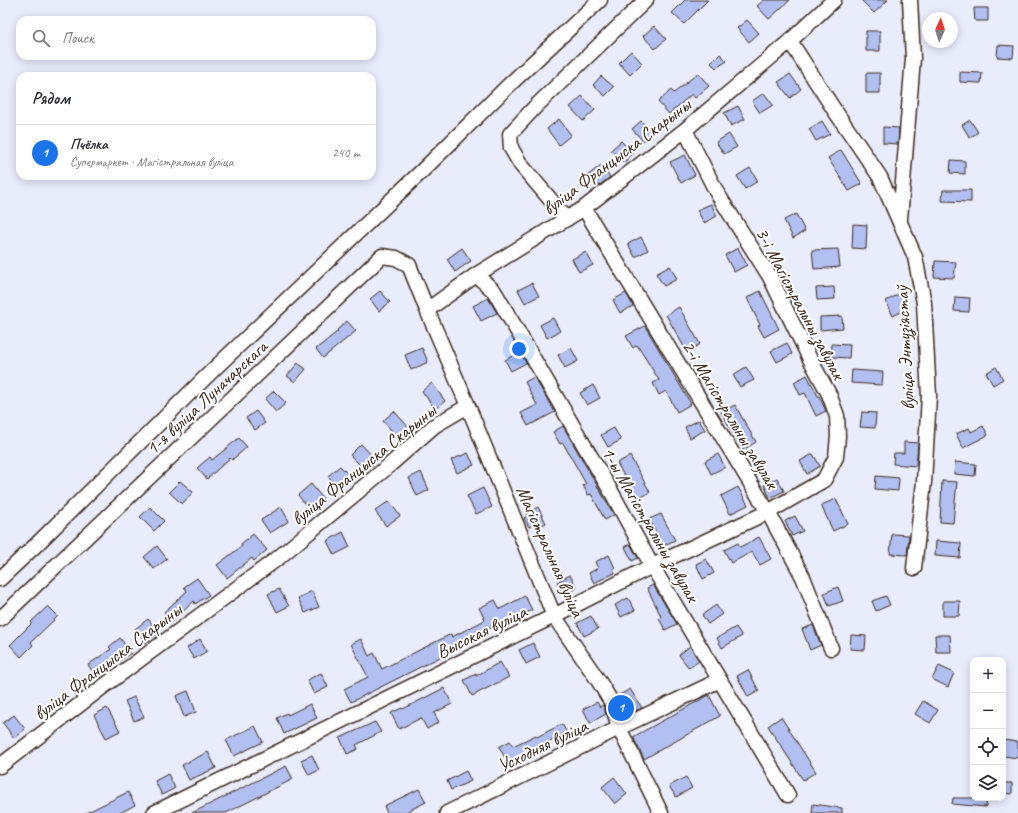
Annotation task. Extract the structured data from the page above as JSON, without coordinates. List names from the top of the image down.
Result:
{
  "streets": {
    "street": [
      "вуліца Францыска Скарыны",
      "3-і Магістральны завулак",
      "вуліца Энтузіястаў",
      "1-я вуліца Луначарскага",
      "2-і Магістральны завулак",
      "1-ы Магістральны завулак",
      "Магістральная вуліца",
      "Высокая вуліца",
      "Усходняя вуліца"
    ]
  },
  "crossings": [
    ["вуліца Францыска Скарыны", "3-і Магістральны завулак"],
    ["вуліца Францыска Скарыны", "вуліца Энтузіястаў"],
    ["вуліца Францыска Скарыны", "1-я вуліца Луначарскага"],
    ["вуліца Францыска Скарыны", "2-і Магістральны завулак"],
    ["вуліца Францыска Скарыны", "1-ы Магістральны завулак"],
    ["вуліца Францыска Скарыны", "Магістральная вуліца"],
    ["3-і Магістральны завулак", "Высокая вуліца"],
    ["2-і Магістральны завулак", "Высокая вуліца"],
    ["1-ы Магістральны завулак", "Высокая вуліца"],
    ["1-ы Магістральны завулак", "Усходняя вуліца"],
    ["Магістральная вуліца", "Высокая вуліца"],
    ["Магістральная вуліца", "Усходняя вуліца"]
  ],
  "north": "top",
  "page": {
    "search": "Поиск",
    "heading": "Рядом",
    "list": [
      {
        "mark": "1",
        "name": "Пчёлка",
        "note": "Супермаркет · Магістральная вуліца",
        "value": "240 m"
      }
    ],
    "map_buttons": ["+", "−"],
    "pins": "1"
  }
}
